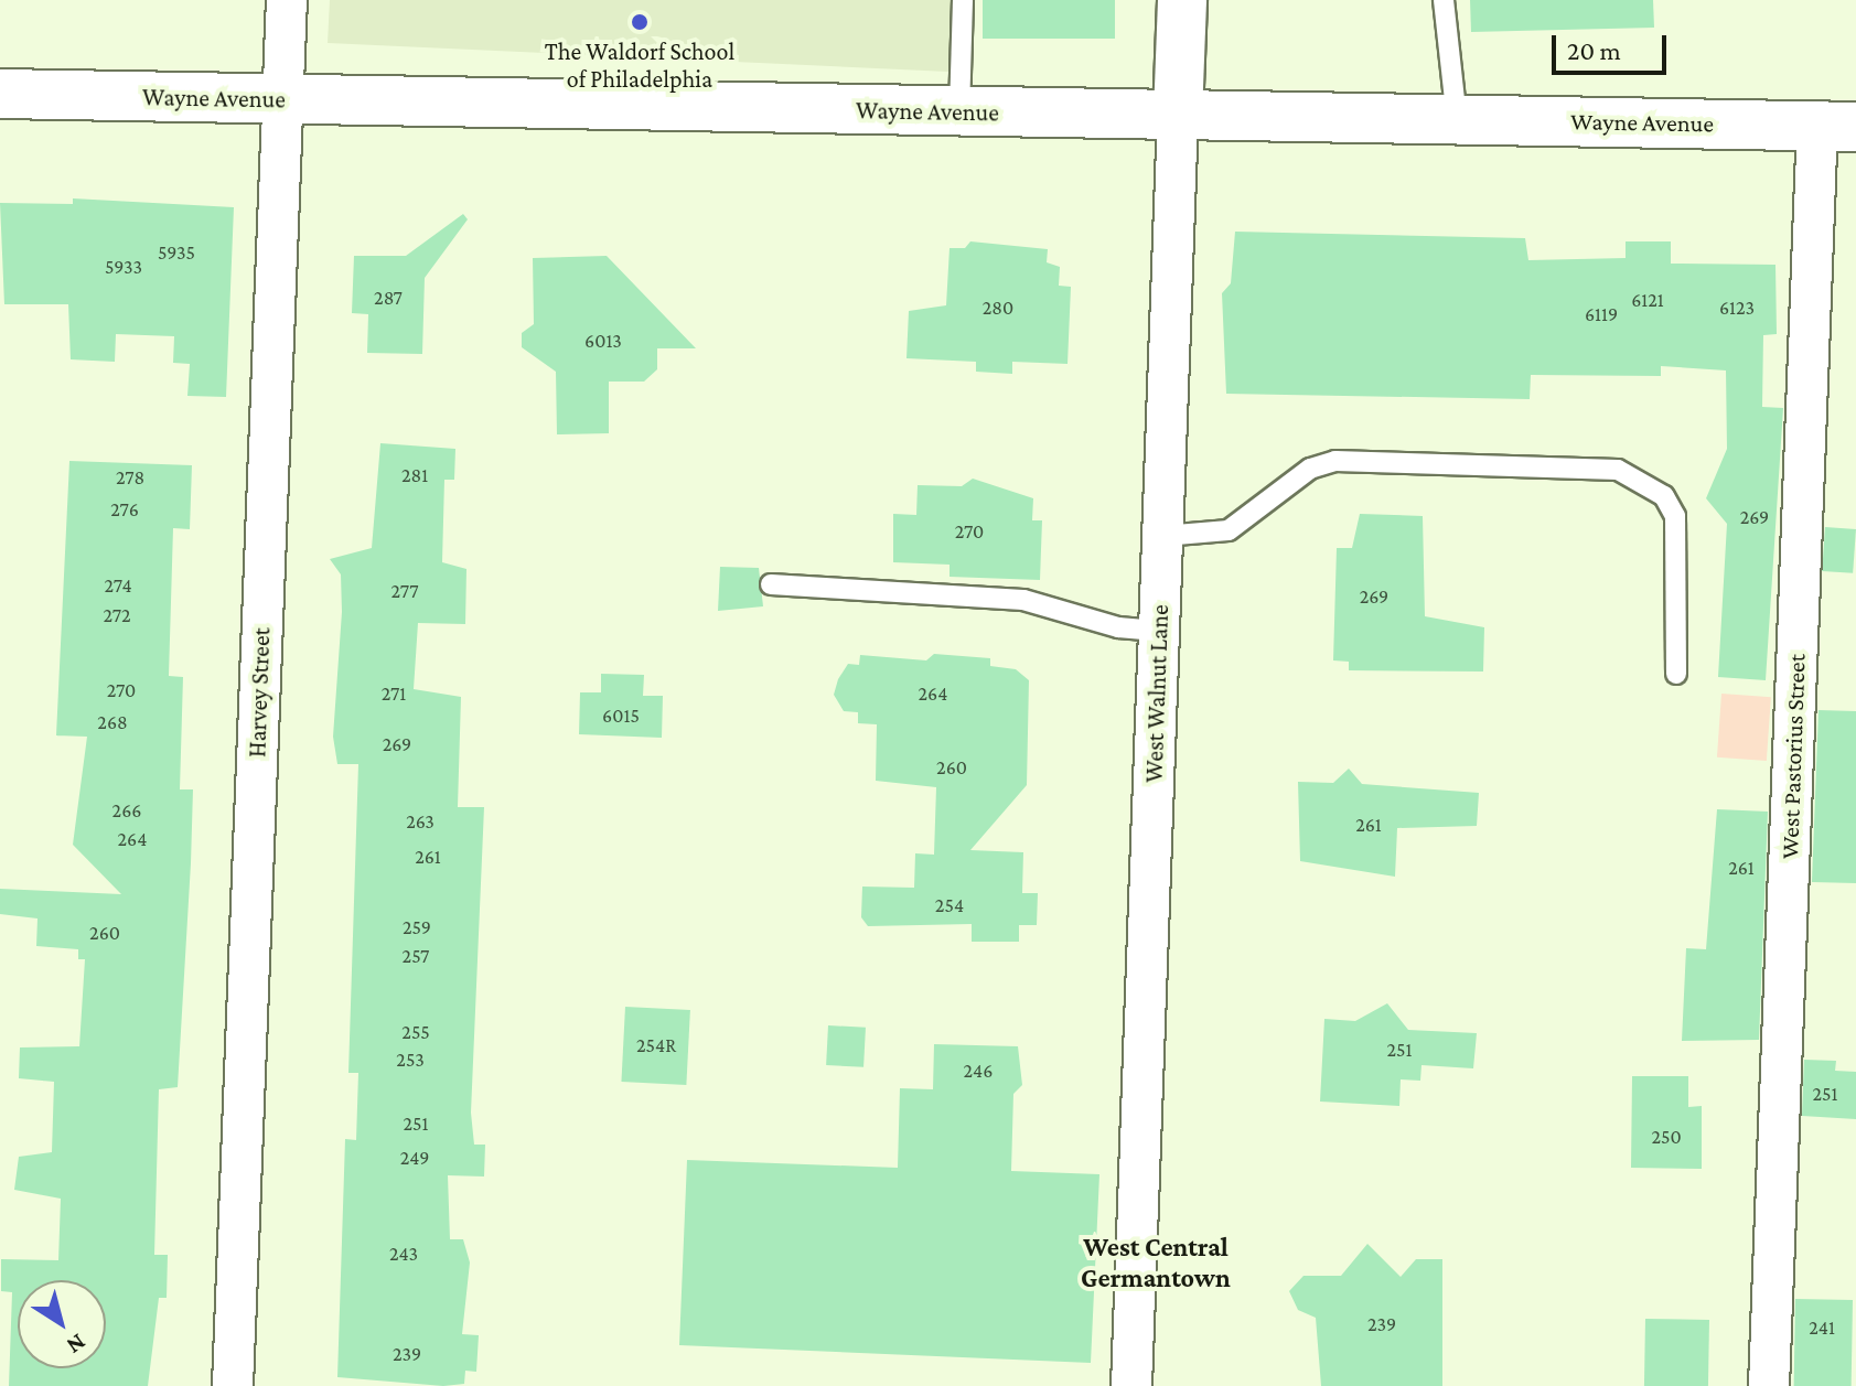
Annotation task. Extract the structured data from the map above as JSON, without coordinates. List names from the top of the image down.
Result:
{
  "streets": {
    "main road": ["Wayne Avenue", "West Walnut Lane"],
    "street": ["Harvey Street", "West Pastorius Street"]
  },
  "crossings": [
    ["Wayne Avenue", "Harvey Street"],
    ["Wayne Avenue", "West Walnut Lane"],
    ["Wayne Avenue", "West Pastorius Street"]
  ],
  "districts": ["West Central Germantown"],
  "places": ["The Waldorf School of Philadelphia"],
  "house_numbers": [
    "5935",
    "5933",
    "287",
    "6121",
    "280",
    "6123",
    "6119",
    "6013",
    "281",
    "278",
    "276",
    "269",
    "270",
    "274",
    "277",
    "269",
    "272",
    "270",
    "271",
    "264",
    "6015",
    "268",
    "269",
    "260",
    "266",
    "263",
    "261",
    "264",
    "261",
    "261",
    "254",
    "259",
    "260",
    "257",
    "255",
    "254R",
    "251",
    "253",
    "246",
    "251",
    "251",
    "250",
    "249",
    "243",
    "239",
    "241",
    "239"
  ],
  "scale_bar": "20 m",
  "north": "bottom right"
}
